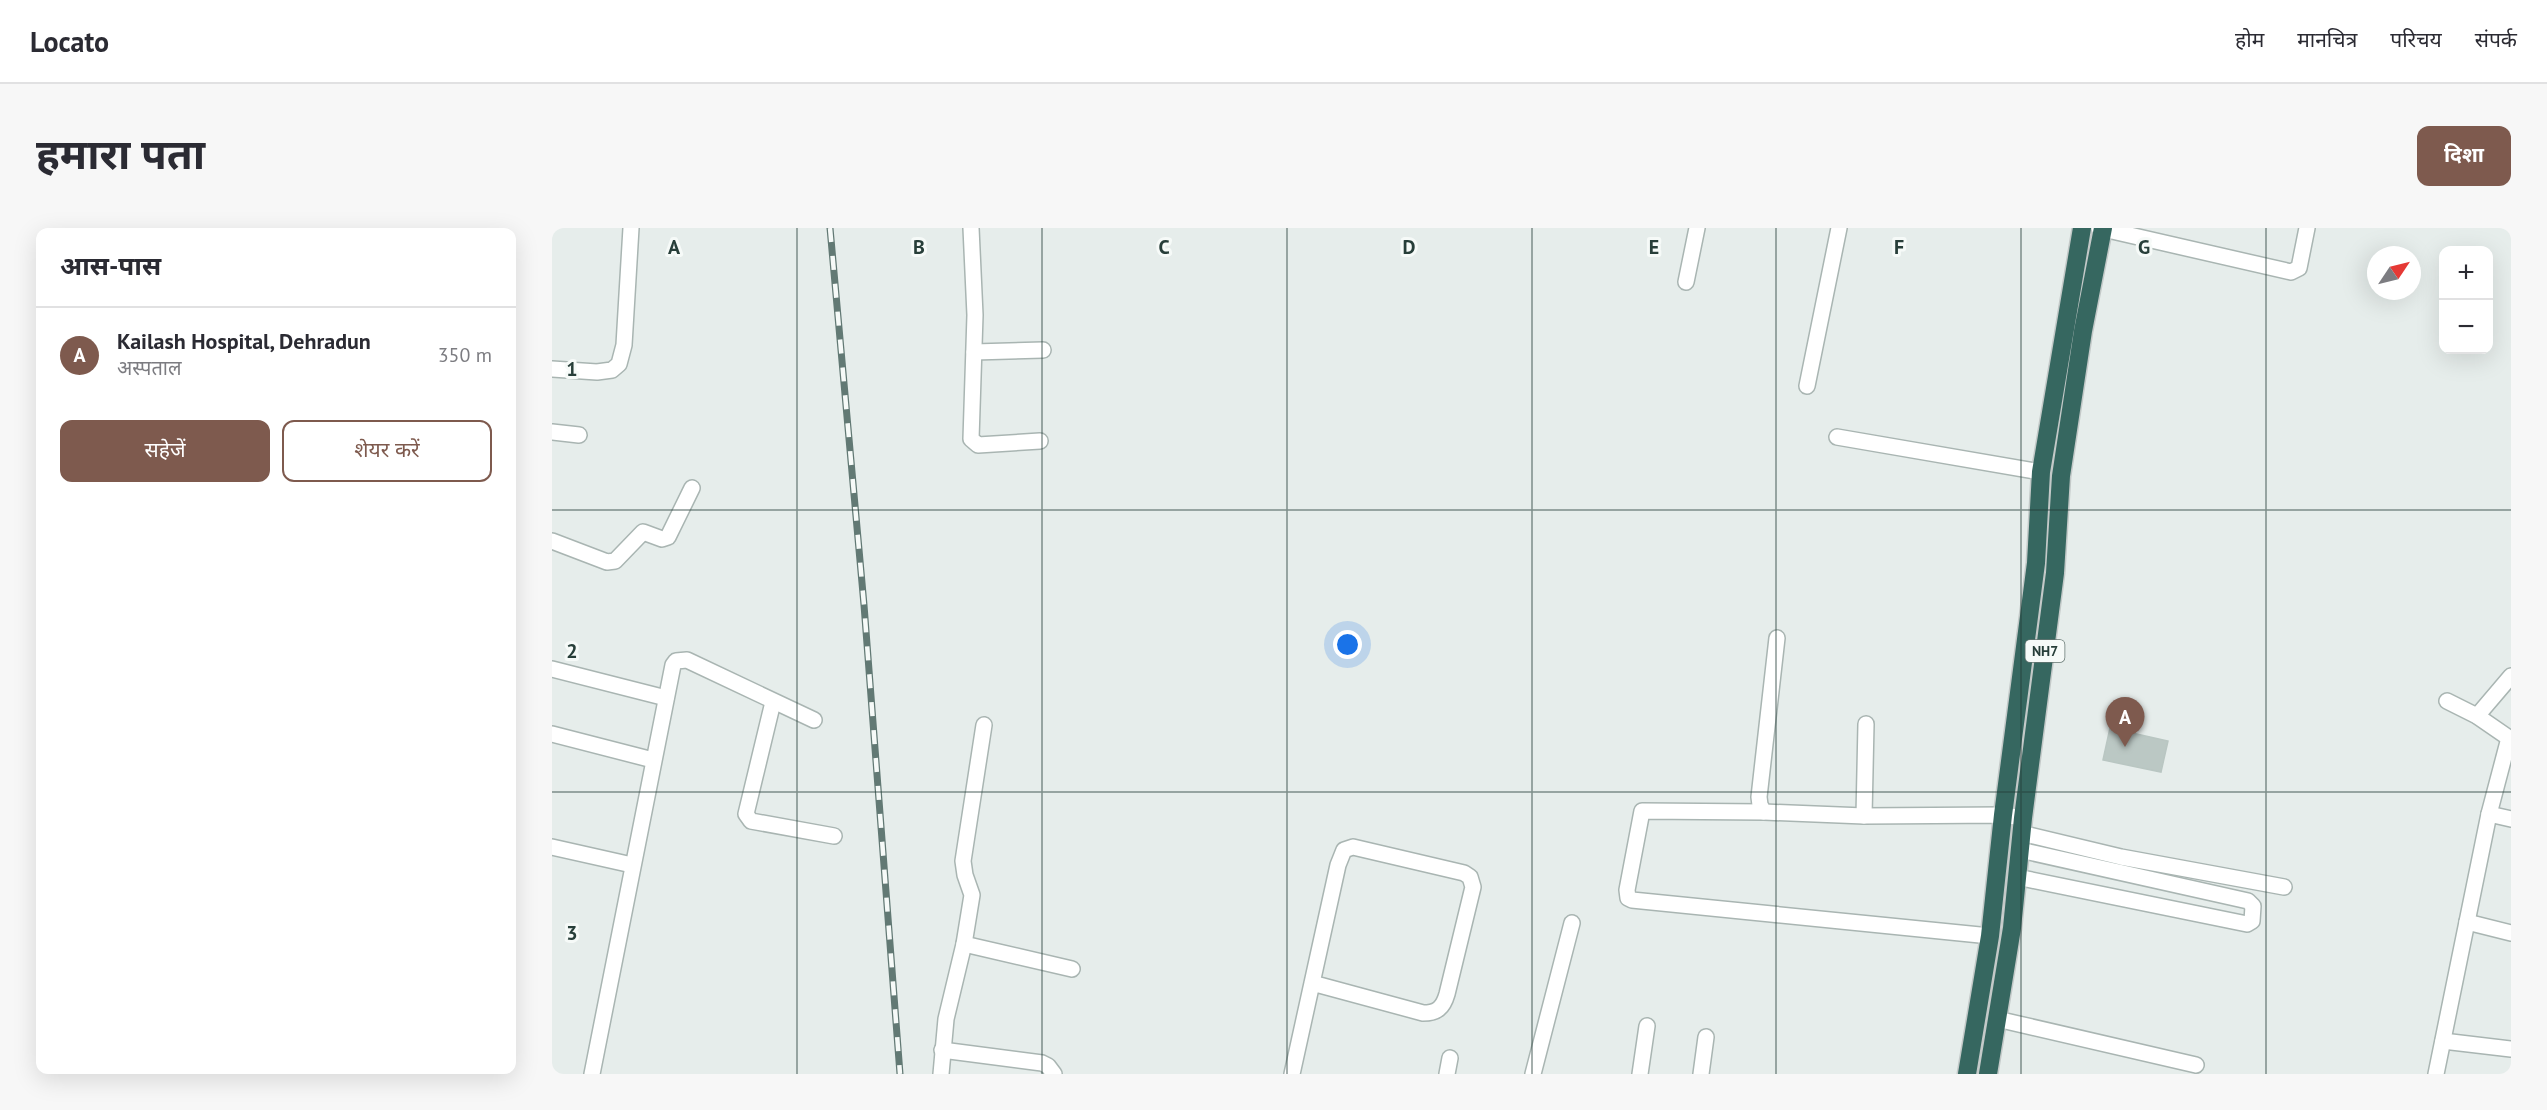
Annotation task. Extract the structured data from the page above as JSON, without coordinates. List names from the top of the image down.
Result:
{
  "streets": {
    "highway": ["NH7"]
  },
  "north": "top right",
  "page": {
    "header": "Locato",
    "nav": [
      "होम",
      "मानचित्र",
      "परिचय",
      "संपर्क"
    ],
    "title": "हमारा पता",
    "buttons": [
      "दिशा",
      ["सहेजें", "शेयर करें"]
    ],
    "heading": "आस-पास",
    "map_buttons": ["+", "−"],
    "list": [
      {
        "mark": "A",
        "name": "Kailash Hospital, Dehradun",
        "note": "अस्पताल",
        "value": "350 m"
      }
    ],
    "pins": "A"
  },
  "grid": {
    "columns": [
      "A",
      "B",
      "C",
      "D",
      "E",
      "F",
      "G"
    ],
    "rows": ["1", "2", "3"]
  }
}
